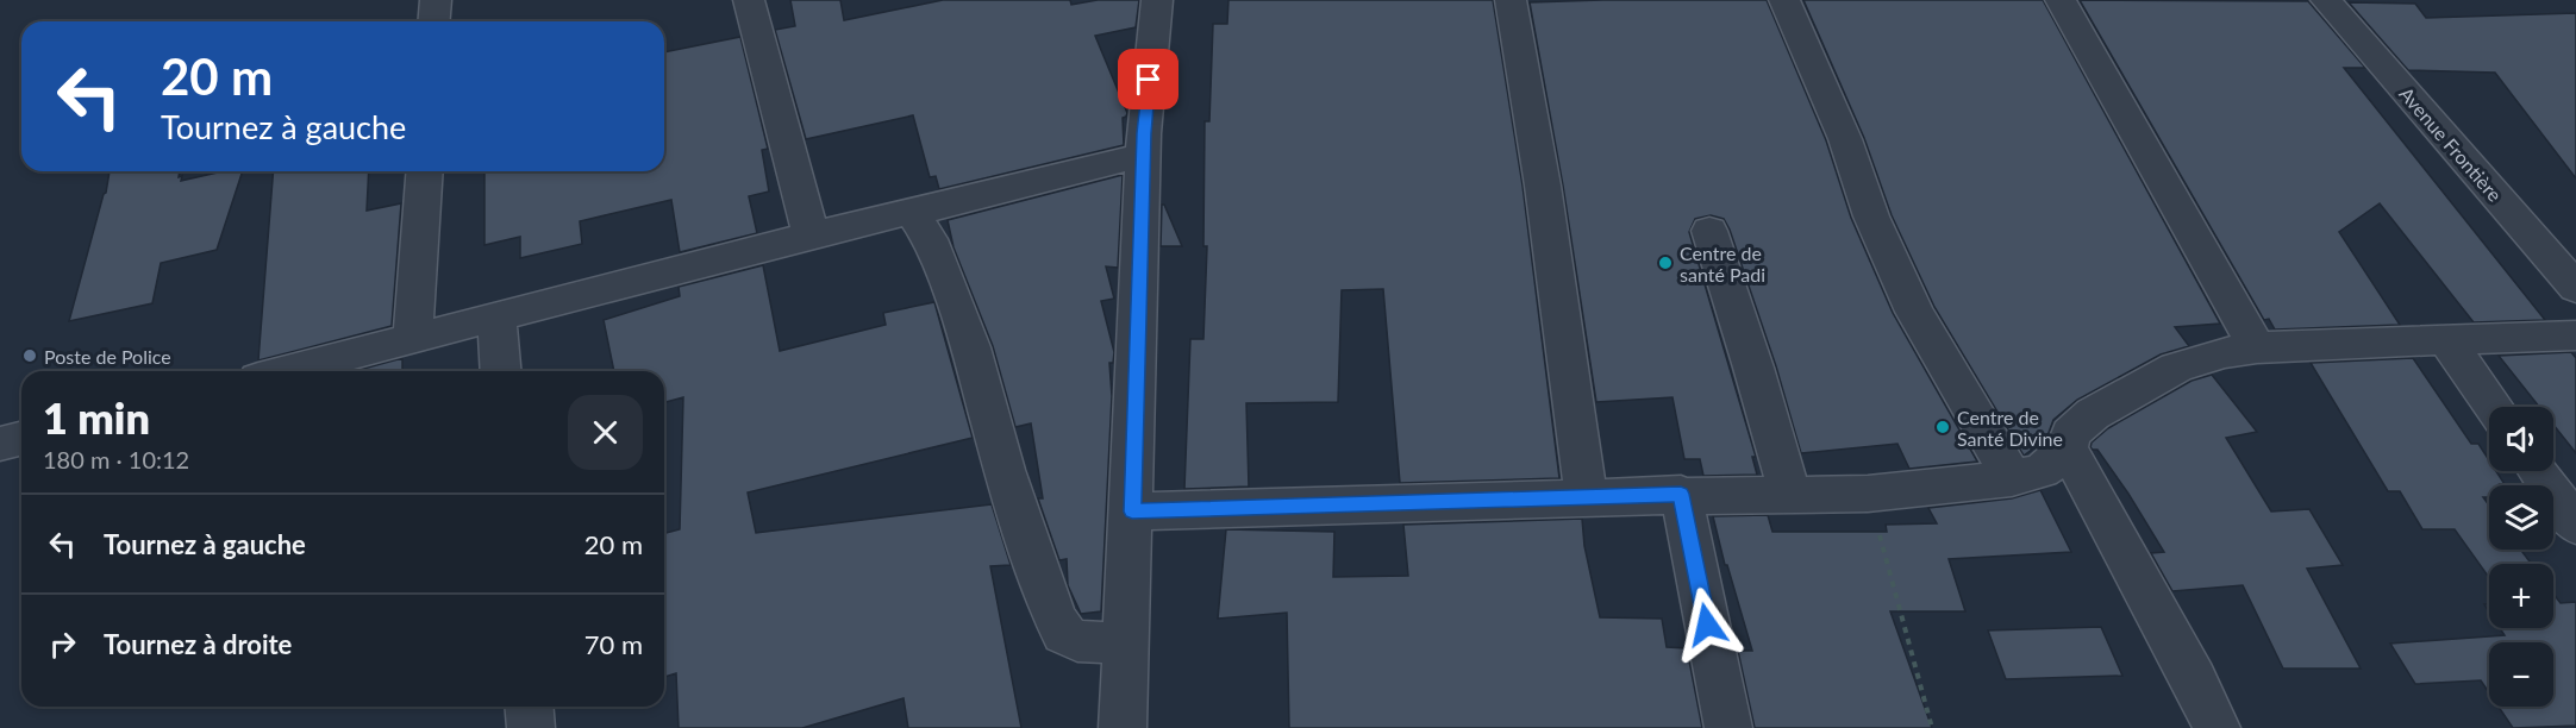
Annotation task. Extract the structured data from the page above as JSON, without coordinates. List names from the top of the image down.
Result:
{
  "streets": {
    "street": ["Avenue Frontière"]
  },
  "places": ["Centre de santé Padi", "Poste de Police", "Centre de Santé Divine"],
  "page": {
    "turn": ["20 m", "Tournez à gauche"],
    "heading": ["1 min", "180 m · 10:12"],
    "map_buttons": ["+", "−"],
    "list": [
      {
        "name": "Tournez à gauche",
        "value": "20 m"
      },
      {
        "name": "Tournez à droite",
        "value": "70 m"
      }
    ]
  }
}
